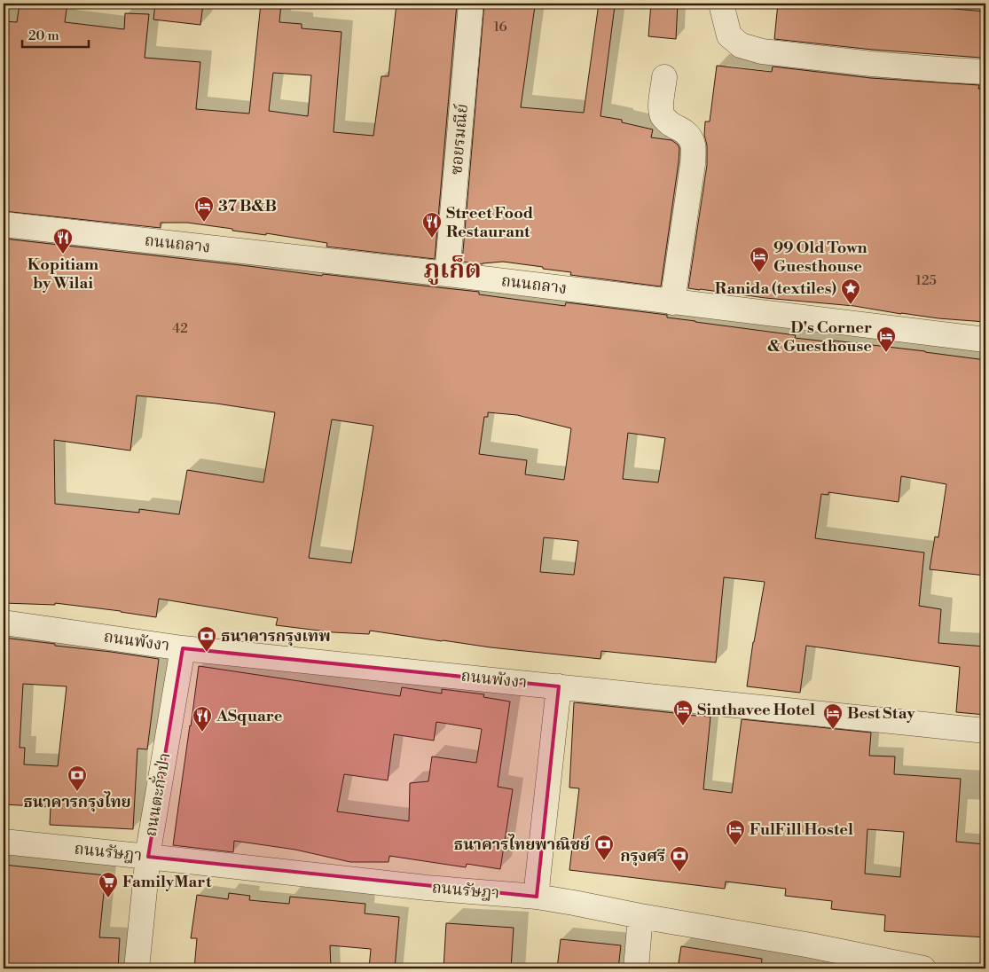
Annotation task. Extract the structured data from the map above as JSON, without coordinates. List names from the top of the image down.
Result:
{
  "streets": {
    "street": [
      "ซอยรมณีย์",
      "ถนนถลาง",
      "ถนนพังงา",
      "ถนนตะกั่วป่า",
      "ถนนรัษฎา"
    ]
  },
  "crossings": [
    ["ซอยรมณีย์", "ถนนถลาง"],
    ["ถนนพังงา", "ถนนตะกั่วป่า"],
    ["ถนนตะกั่วป่า", "ถนนรัษฎา"]
  ],
  "districts": ["ภูเก็ต"],
  "places": {
    "hotel": [
      "37 B&B",
      "99 Old Town Guesthouse",
      "D's Corner & Guesthouse",
      "Sinthavee Hotel",
      "Best Stay",
      "FulFill Hostel"
    ],
    "restaurant": ["Street Food Restaurant", "Kopitiam by Wilai", "ASquare"],
    "place": ["Ranida (textiles)"],
    "bank": [
      "ธนาคารกรุงเทพ",
      "ธนาคารกรุงไทย",
      "ธนาคารไทยพาณิชย์",
      "กรุงศรี"
    ],
    "supermarket": ["FamilyMart"]
  },
  "house_numbers": ["16", "125", "42"],
  "scale_bar": "20 m"
}
